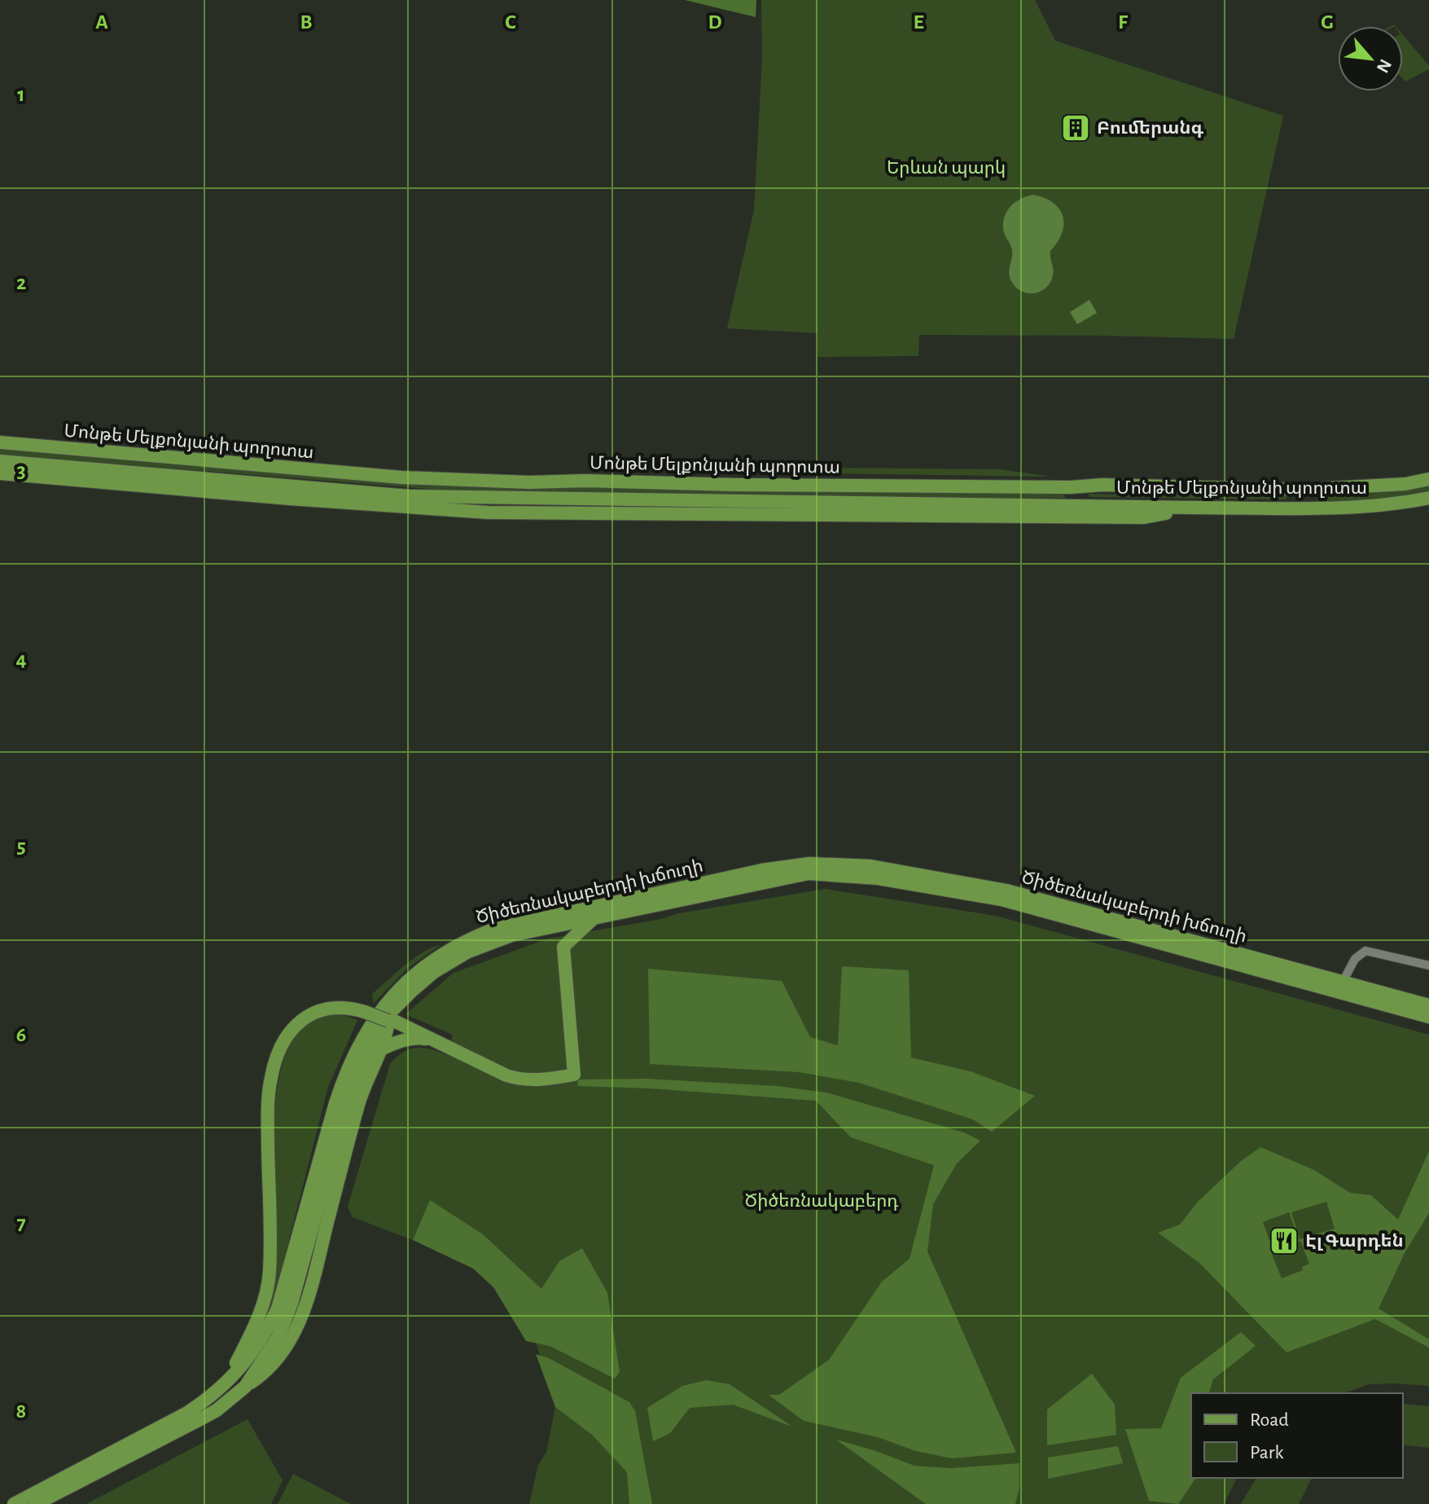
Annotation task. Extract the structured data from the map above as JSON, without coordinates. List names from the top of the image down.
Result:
{
  "streets": {
    "main road": ["Մոնթե Մելքոնյանի պողոտա", "Ծիծեռնակաբերդի խճուղի"]
  },
  "parks": ["Երևան պարկ", "Ծիծեռնակաբերդ"],
  "places": {
    "building": ["Բումերանգ"],
    "restaurant": ["Էլ Գարդեն"]
  },
  "legend": ["Road", "Park"],
  "north": "bottom right",
  "grid": {
    "columns": [
      "A",
      "B",
      "C",
      "D",
      "E",
      "F",
      "G"
    ],
    "rows": [
      "1",
      "2",
      "3",
      "4",
      "5",
      "6",
      "7",
      "8"
    ]
  }
}
